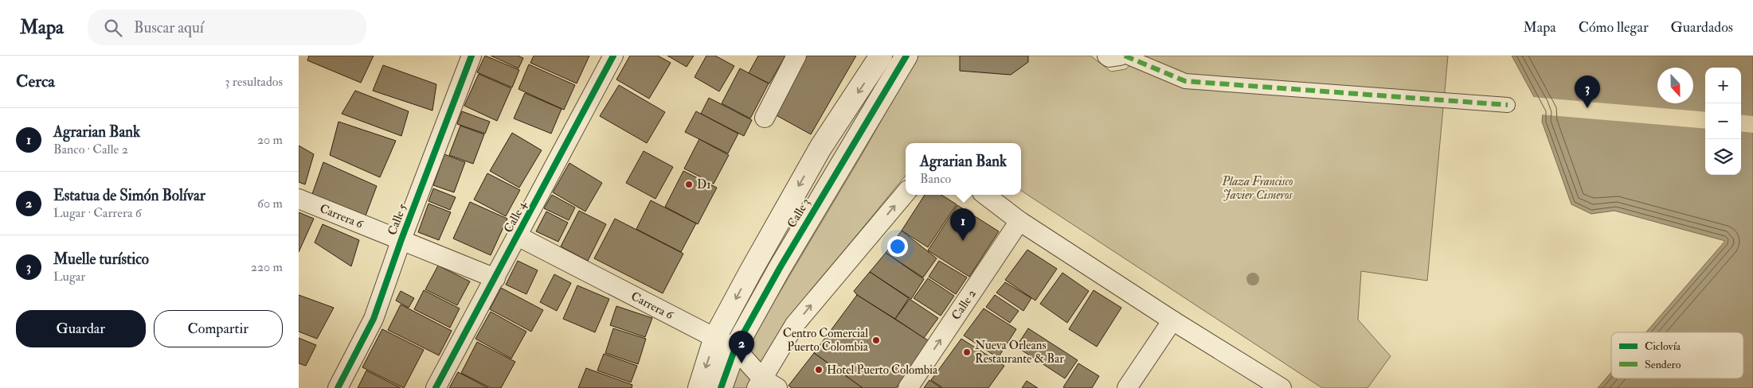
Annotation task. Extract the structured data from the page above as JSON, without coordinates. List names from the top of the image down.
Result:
{
  "streets": {
    "street": [
      "Calle 3",
      "Carrera 6",
      "Calle 4",
      "Calle 5",
      "Calle 2"
    ]
  },
  "crossings": [
    ["Calle 3", "Carrera 6"],
    ["Carrera 6", "Calle 4"],
    ["Carrera 6", "Calle 5"]
  ],
  "parks": ["Plaza Francisco Javier Cisneros"],
  "places": [
    "D1",
    "Centro Comercial Puerto Colombia",
    "Nueva Orleans Restaurante & Bar",
    "Hotel Puerto Colombia"
  ],
  "legend": ["Ciclovía", "Sendero"],
  "north": "bottom",
  "page": {
    "header": "Mapa",
    "search": "Buscar aquí",
    "nav": ["Mapa", "Cómo llegar", "Guardados"],
    "heading": ["Cerca", "3 resultados"],
    "map_buttons": ["+", "−"],
    "pins": ["3", "1", "2"],
    "list": [
      {
        "mark": "1",
        "name": "Agrarian Bank",
        "note": "Banco · Calle 2",
        "value": "20 m"
      },
      {
        "mark": "2",
        "name": "Estatua de Simón Bolívar",
        "note": "Lugar · Carrera 6",
        "value": "60 m"
      },
      {
        "mark": "3",
        "name": "Muelle turístico",
        "note": "Lugar",
        "value": "220 m"
      }
    ],
    "popup": ["Agrarian Bank", "Banco"],
    "buttons": ["Guardar", "Compartir"]
  }
}
